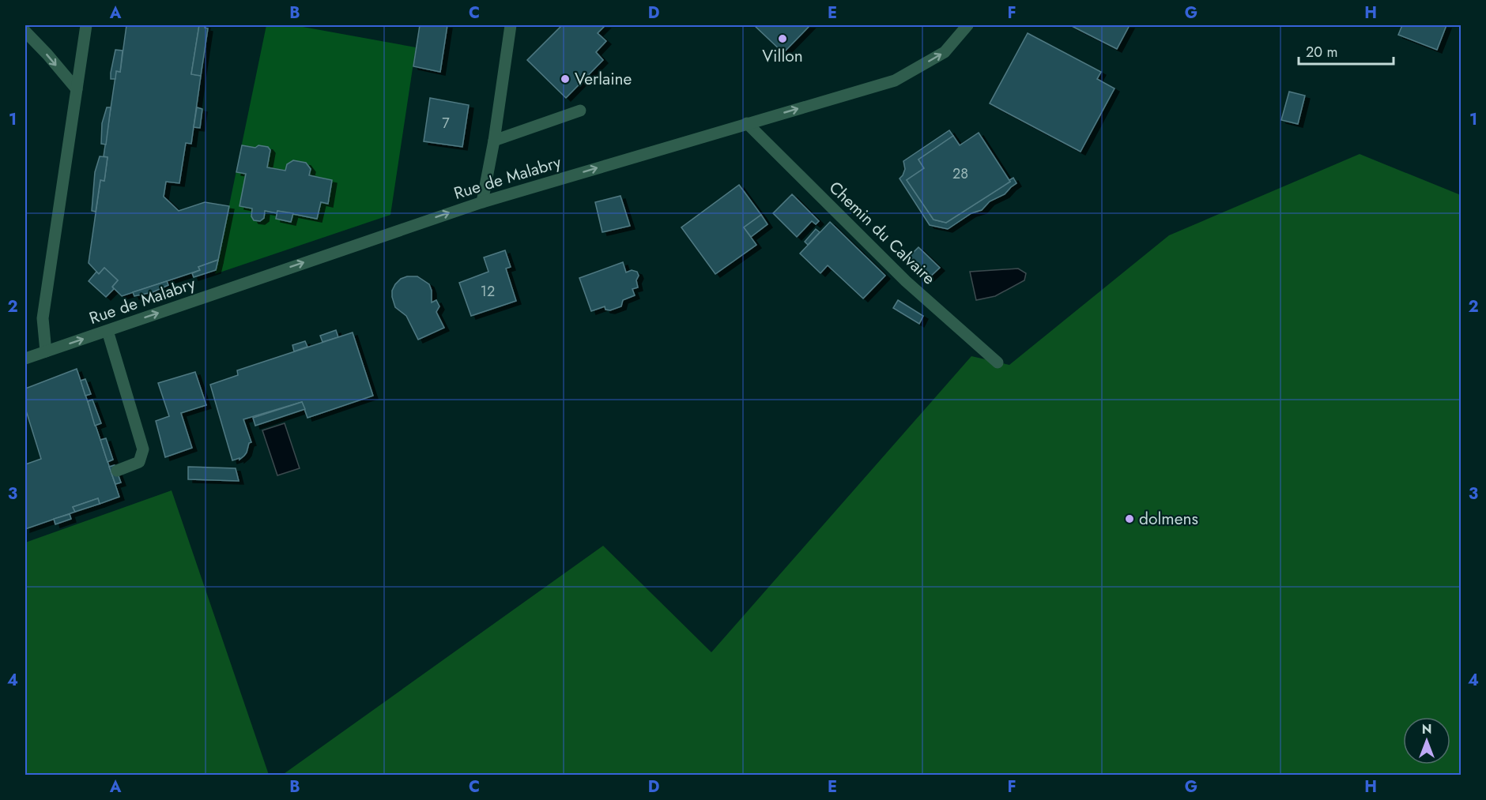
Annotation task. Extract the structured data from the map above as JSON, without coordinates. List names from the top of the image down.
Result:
{
  "streets": {
    "street": ["Rue de Malabry", "Chemin du Calvaire"]
  },
  "crossings": [
    ["Rue de Malabry", "Chemin du Calvaire"]
  ],
  "one_way": ["Rue de Malabry"],
  "places": ["Villon", "Verlaine", "dolmens"],
  "house_numbers": ["7", "28", "12"],
  "scale_bar": "20 m",
  "north": "top",
  "grid": {
    "columns": [
      "A",
      "B",
      "C",
      "D",
      "E",
      "F",
      "G",
      "H"
    ],
    "rows": [
      "1",
      "2",
      "3",
      "4"
    ]
  }
}
